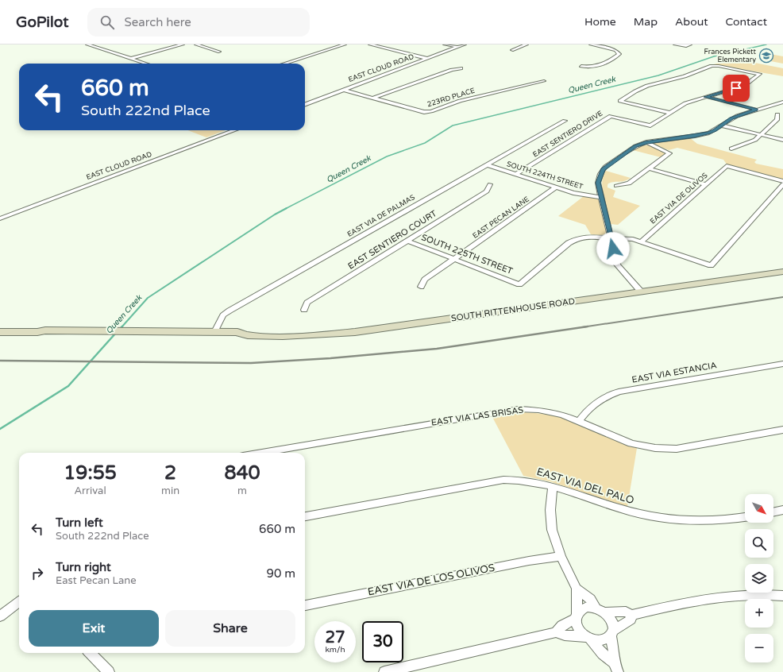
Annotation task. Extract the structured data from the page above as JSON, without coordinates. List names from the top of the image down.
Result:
{
  "streets": {
    "main road": ["SOUTH RITTENHOUSE ROAD"],
    "street": [
      "EAST CLOUD ROAD",
      "223RD PLACE",
      "EAST SENTIERO DRIVE",
      "SOUTH 224TH STREET",
      "EAST VIA DE OLIVOS",
      "EAST VIA DE PALMAS",
      "EAST PECAN LANE",
      "EAST SENTIERO COURT",
      "SOUTH 225TH STREET",
      "EAST VIA ESTANCIA",
      "EAST VIA LAS BRISAS",
      "EAST VIA DEL PALO",
      "EAST VIA DE LOS OLIVOS"
    ]
  },
  "crossings": [
    ["EAST CLOUD ROAD", "223RD PLACE"],
    ["EAST SENTIERO DRIVE", "SOUTH 224TH STREET"],
    ["SOUTH 224TH STREET", "EAST VIA DE PALMAS"],
    ["SOUTH 224TH STREET", "EAST PECAN LANE"],
    ["EAST VIA DE PALMAS", "SOUTH RITTENHOUSE ROAD"],
    ["EAST PECAN LANE", "SOUTH 225TH STREET"],
    ["EAST SENTIERO COURT", "SOUTH 225TH STREET"],
    ["EAST VIA ESTANCIA", "EAST VIA LAS BRISAS"]
  ],
  "water": ["Queen Creek"],
  "places": {
    "school or university": ["Frances Pickett Elementary"]
  },
  "north": "bottom right",
  "page": {
    "header": "GoPilot",
    "search": "Search here",
    "nav": [
      "Home",
      "Map",
      "About",
      "Contact"
    ],
    "turn": ["660 m", "South 222nd Place"],
    "eta": [
      "19:55",
      "Arrival",
      "2",
      "min",
      "840",
      "m"
    ],
    "map_buttons": ["+", "−"],
    "list": [
      {
        "name": "Turn left",
        "note": "South 222nd Place",
        "value": "660 m"
      },
      {
        "name": "Turn right",
        "note": "East Pecan Lane",
        "value": "90 m"
      }
    ],
    "buttons": ["Exit", "Share"],
    "speed": "27 km/h",
    "limit": "30"
  }
}
